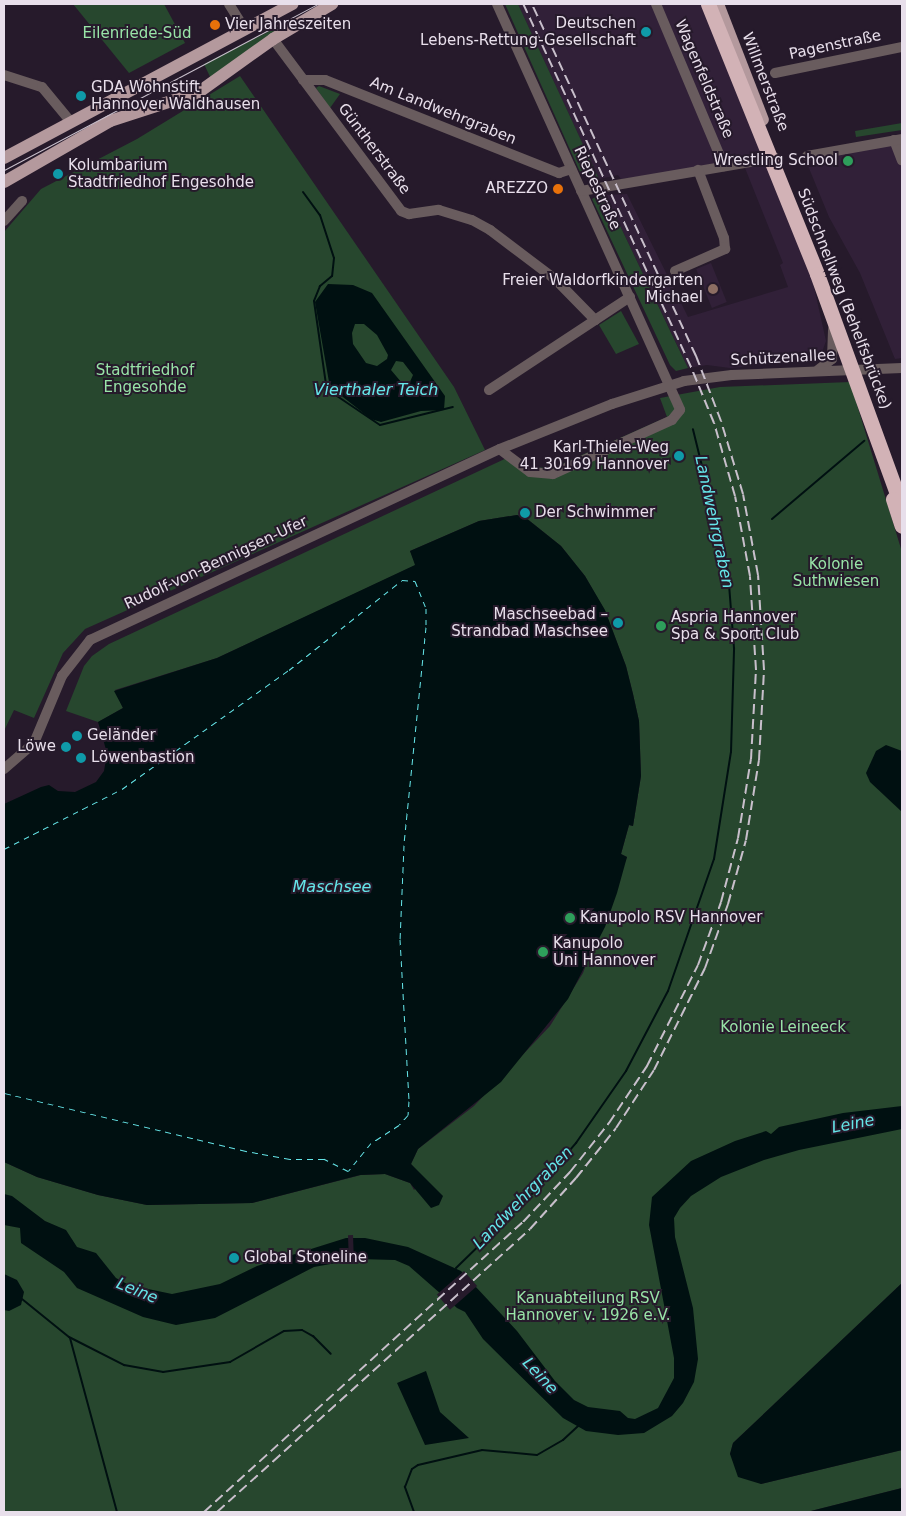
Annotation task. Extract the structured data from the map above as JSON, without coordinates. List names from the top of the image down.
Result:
{
  "streets": {
    "highway": ["Südschnellweg (Behelfsbrücke)"],
    "main road": ["Willmerstraße"],
    "street": [
      "Pagenstraße",
      "Wagenfeldstraße",
      "Am Landwehrgraben",
      "Güntherstraße",
      "Riepestraße",
      "Schützenallee",
      "Rudolf-von-Bennigsen-Ufer"
    ]
  },
  "crossings": [
    ["Willmerstraße", "Schützenallee"],
    ["Am Landwehrgraben", "Güntherstraße"],
    ["Am Landwehrgraben", "Riepestraße"],
    ["Riepestraße", "Rudolf-von-Bennigsen-Ufer"],
    ["Schützenallee", "Rudolf-von-Bennigsen-Ufer"]
  ],
  "water": [
    "Vierthaler Teich",
    "Landwehrgraben",
    "Maschsee",
    "Leine"
  ],
  "parks": [
    "Eilenriede-Süd",
    "Stadtfriedhof Engesohde",
    "Kolonie Suthwiesen",
    "Kolonie Leineeck",
    "Kanuabteilung RSV Hannover v. 1926 e.V."
  ],
  "places": [
    "Vier Jahreszeiten",
    "Deutschen Lebens-Rettung-Gesellschaft",
    "GDA Wohnstift Hannover Waldhausen",
    "Wrestling School",
    "Kolumbarium Stadtfriedhof Engesohde",
    "AREZZO",
    "Freier Waldorfkindergarten Michael",
    "Karl-Thiele-Weg 41 30169 Hannover",
    "Der Schwimmer",
    "Maschseebad – Strandbad Maschsee",
    "Aspria Hannover Spa & Sport Club",
    "Geländer",
    "Löwe",
    "Löwenbastion",
    "Kanupolo RSV Hannover",
    "Kanupolo Uni Hannover",
    "Global Stoneline"
  ]
}
